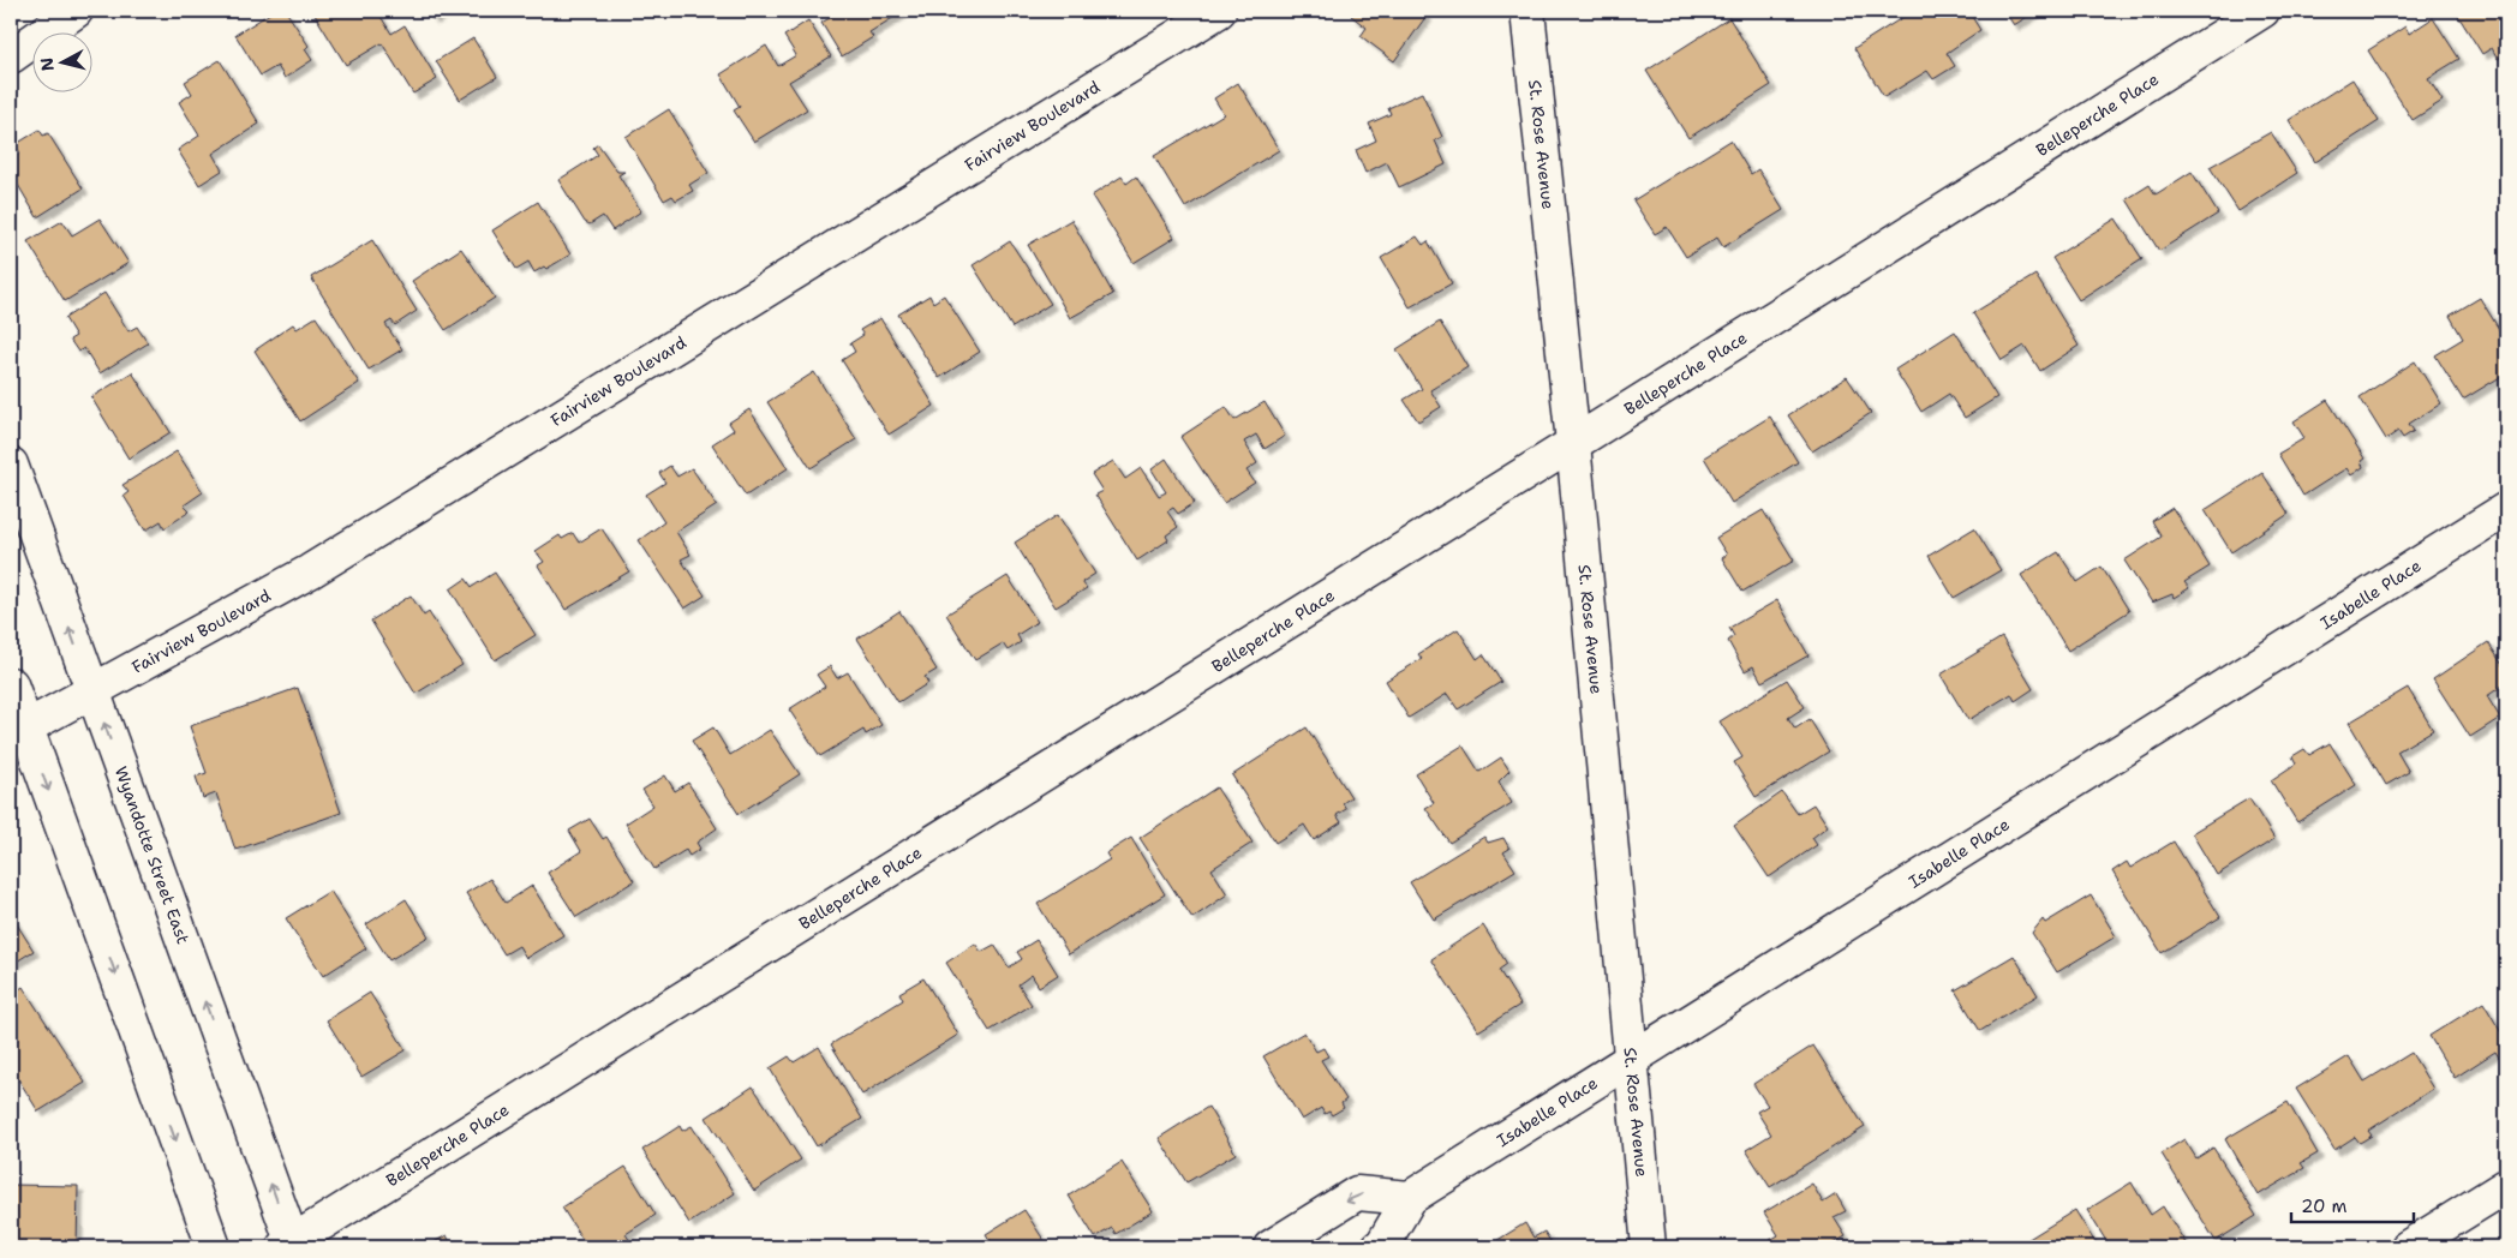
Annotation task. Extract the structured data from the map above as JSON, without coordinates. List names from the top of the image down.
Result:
{
  "streets": {
    "street": [
      "Belleperche Place",
      "Fairview Boulevard",
      "St. Rose Avenue",
      "Isabelle Place",
      "Wyandotte Street East"
    ]
  },
  "crossings": [
    ["Belleperche Place", "St. Rose Avenue"],
    ["Belleperche Place", "Wyandotte Street East"],
    ["Fairview Boulevard", "Wyandotte Street East"],
    ["St. Rose Avenue", "Isabelle Place"]
  ],
  "scale_bar": "20 m",
  "north": "left"
}
